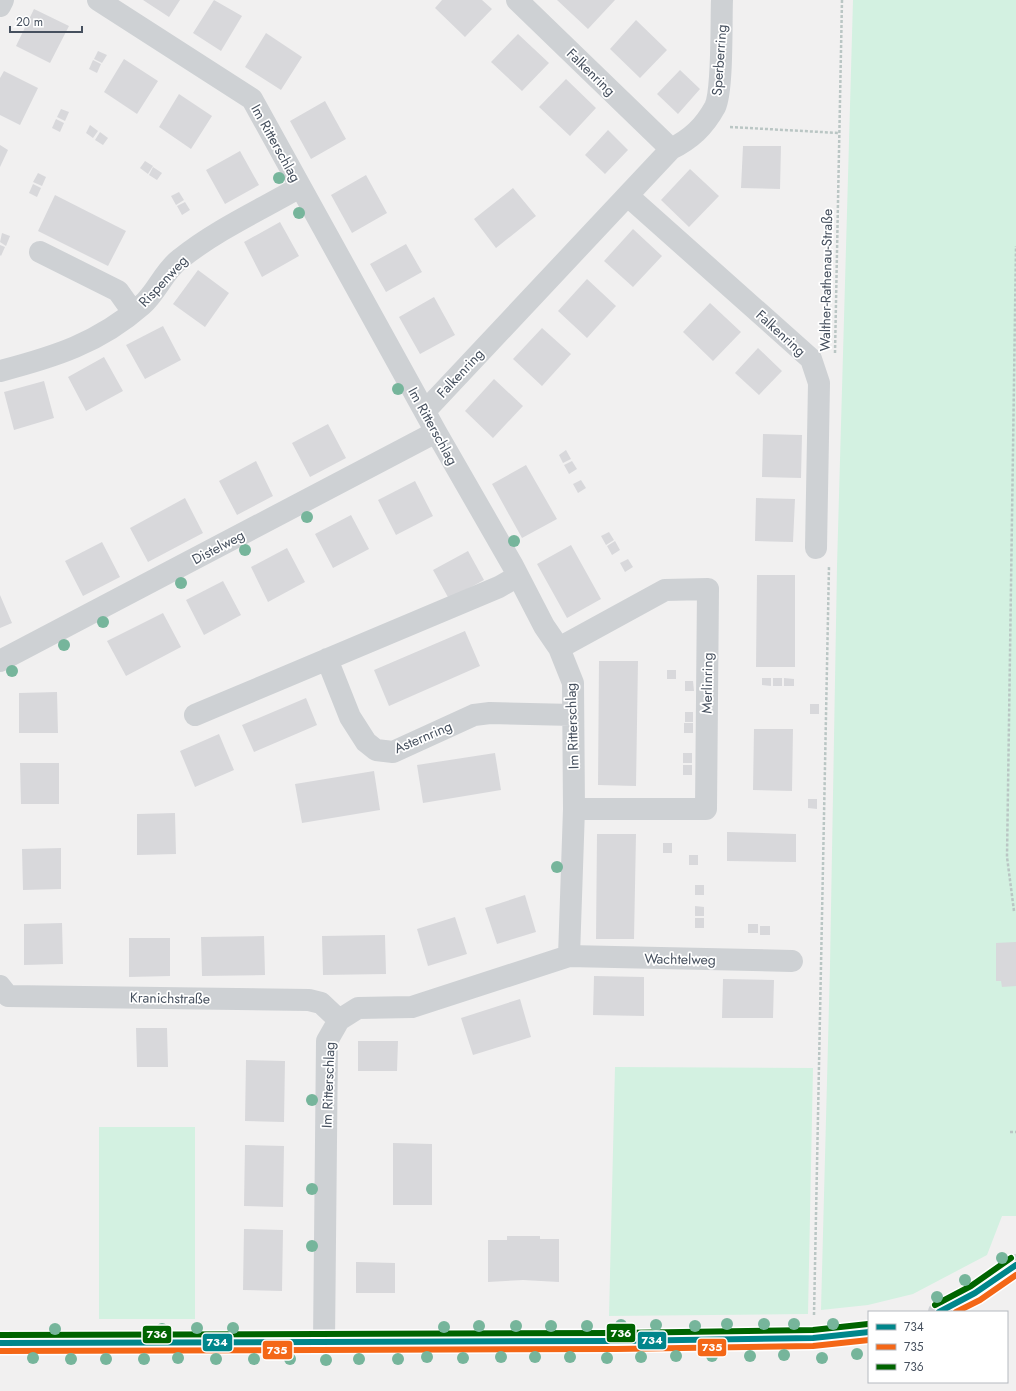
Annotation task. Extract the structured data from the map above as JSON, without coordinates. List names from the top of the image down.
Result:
{
  "streets": {
    "street": [
      "Sperberring",
      "Falkenring",
      "Im Ritterschlag",
      "Rispenweg",
      "Distelweg",
      "Merlinring",
      "Asternring",
      "Wachtelweg",
      "Kranichstraße"
    ],
    "path": ["Walther-Rathenau-Straße"]
  },
  "crossings": [
    ["Sperberring", "Falkenring"],
    ["Falkenring", "Im Ritterschlag"],
    ["Im Ritterschlag", "Rispenweg"],
    ["Im Ritterschlag", "Distelweg"],
    ["Im Ritterschlag", "Merlinring"],
    ["Im Ritterschlag", "Asternring"],
    ["Im Ritterschlag", "Wachtelweg"],
    ["Im Ritterschlag", "Kranichstraße"]
  ],
  "lines": ["transit line 736", "transit line 734", "transit line 735"],
  "legend": ["734", "735", "736"],
  "scale_bar": "20 m"
}
